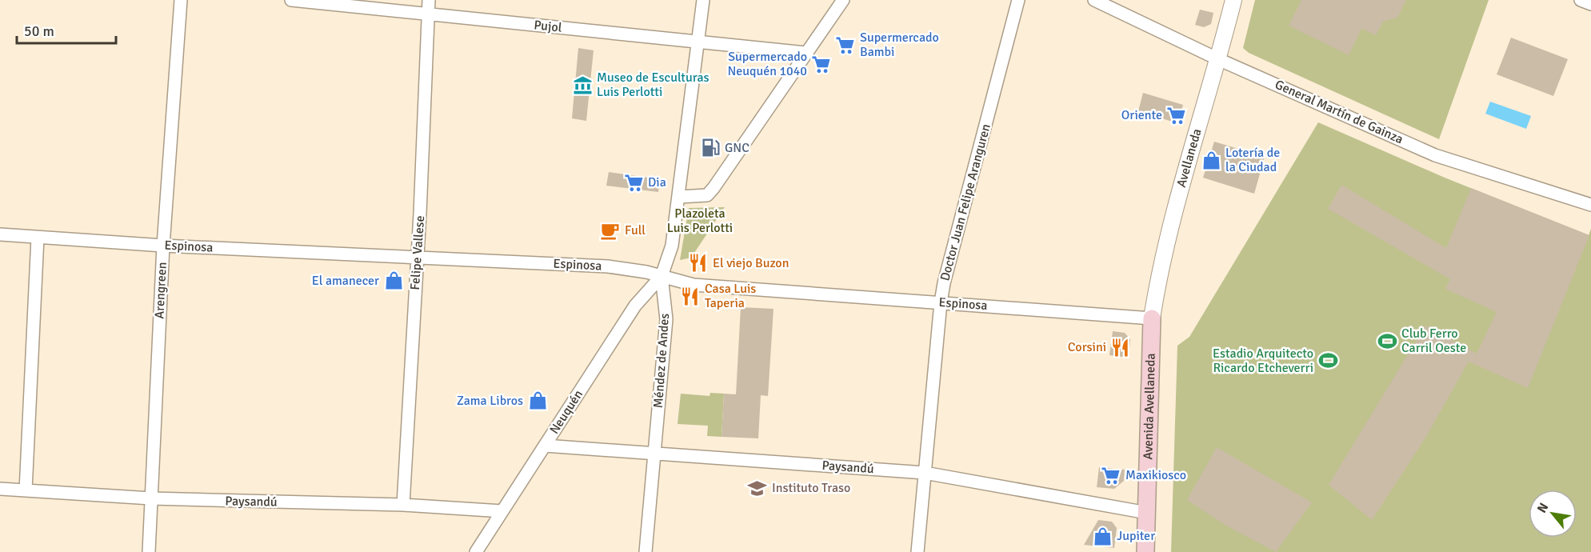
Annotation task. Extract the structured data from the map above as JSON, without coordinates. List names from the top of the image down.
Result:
{
  "streets": {
    "main road": ["Avenida Avellaneda"],
    "street": [
      "Pujol",
      "General Martín de Gainza",
      "Avellaneda",
      "Doctor Juan Felipe Aranguren",
      "Espinosa",
      "Felipe Vallese",
      "Arengreen",
      "Méndez de Andes",
      "Neuquén",
      "Paysandú"
    ]
  },
  "crossings": [
    ["Pujol", "Felipe Vallese"],
    ["Pujol", "Méndez de Andes"],
    ["General Martín de Gainza", "Avellaneda"],
    ["Avellaneda", "Espinosa"],
    ["Avellaneda", "Avenida Avellaneda"],
    ["Doctor Juan Felipe Aranguren", "Espinosa"],
    ["Doctor Juan Felipe Aranguren", "Paysandú"],
    ["Espinosa", "Felipe Vallese"],
    ["Espinosa", "Arengreen"],
    ["Espinosa", "Méndez de Andes"],
    ["Espinosa", "Avenida Avellaneda"],
    ["Espinosa", "Neuquén"],
    ["Felipe Vallese", "Paysandú"],
    ["Arengreen", "Paysandú"],
    ["Méndez de Andes", "Neuquén"],
    ["Méndez de Andes", "Paysandú"],
    ["Avenida Avellaneda", "Paysandú"],
    ["Neuquén", "Paysandú"]
  ],
  "parks": ["Plazoleta Luis Perlotti"],
  "places": {
    "supermarket": [
      "Supermercado Bambi",
      "Supermercado Neuquén 1040",
      "Oriente",
      "Dia",
      "Maxikiosco"
    ],
    "museum": ["Museo de Esculturas Luis Perlotti"],
    "fuel station": ["GNC"],
    "shop": [
      "Lotería de la Ciudad",
      "El amanecer",
      "Zama Libros",
      "Jupiter"
    ],
    "cafe": ["Full"],
    "restaurant": ["El viejo Buzon", "Casa Luis Taperia", "Corsini"],
    "sports": ["Club Ferro Carril Oeste", "Estadio Arquitecto Ricardo Etcheverri"],
    "school or university": ["Instituto Traso"]
  },
  "scale_bar": "50 m",
  "north": "top left"
}
